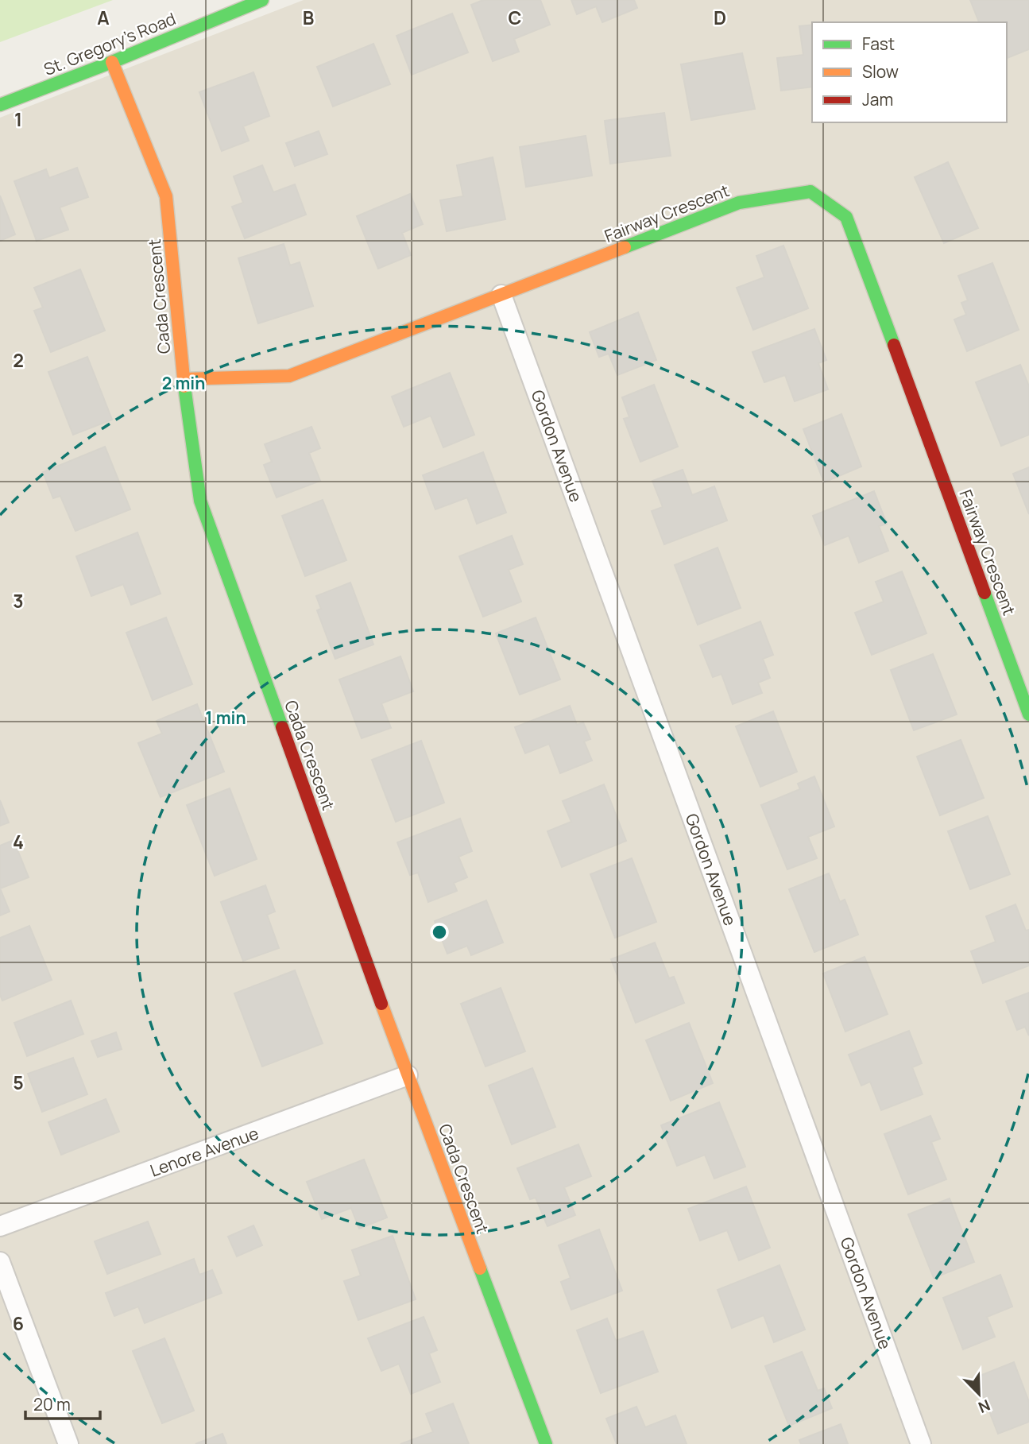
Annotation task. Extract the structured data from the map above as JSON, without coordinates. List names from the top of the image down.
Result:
{
  "streets": {
    "street": [
      "St. Gregory's Road",
      "Fairway Crescent",
      "Cada Crescent",
      "Gordon Avenue",
      "Lenore Avenue"
    ]
  },
  "crossings": [
    ["St. Gregory's Road", "Cada Crescent"],
    ["Fairway Crescent", "Cada Crescent"],
    ["Fairway Crescent", "Gordon Avenue"],
    ["Cada Crescent", "Lenore Avenue"]
  ],
  "legend": ["Fast", "Slow", "Jam"],
  "scale_bar": "20 m",
  "north": "bottom right",
  "grid": {
    "columns": [
      "A",
      "B",
      "C",
      "D"
    ],
    "rows": [
      "1",
      "2",
      "3",
      "4",
      "5",
      "6"
    ]
  },
  "rings": ["2 min", "1 min"]
}
